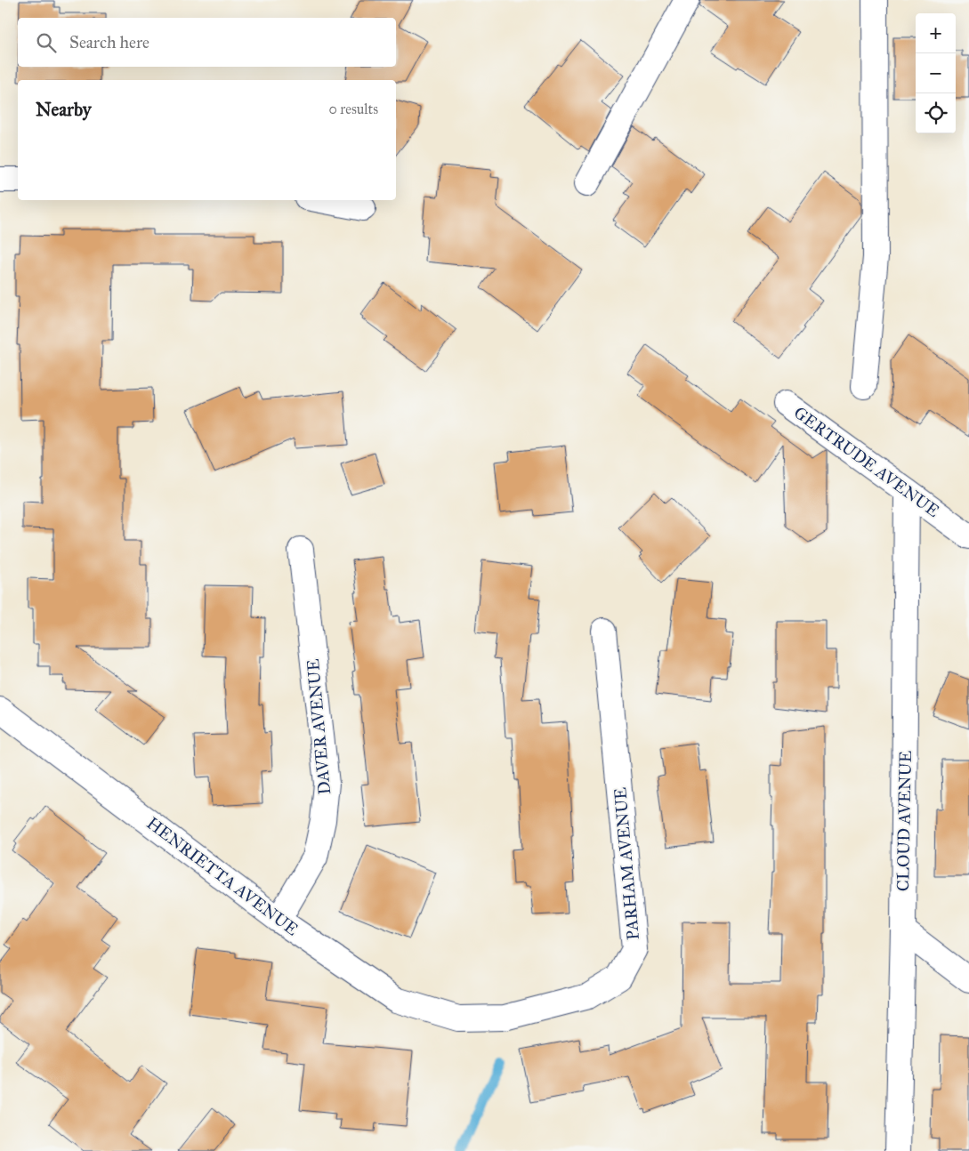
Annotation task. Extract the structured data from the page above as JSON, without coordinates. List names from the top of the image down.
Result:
{
  "streets": {
    "street": [
      "GERTRUDE AVENUE",
      "DAVER AVENUE",
      "CLOUD AVENUE",
      "PARHAM AVENUE",
      "HENRIETTA AVENUE"
    ]
  },
  "crossings": [
    ["GERTRUDE AVENUE", "CLOUD AVENUE"],
    ["DAVER AVENUE", "HENRIETTA AVENUE"],
    ["PARHAM AVENUE", "HENRIETTA AVENUE"]
  ],
  "page": {
    "map_buttons": ["+", "−"],
    "search": "Search here",
    "heading": ["Nearby", "0 results"]
  }
}
